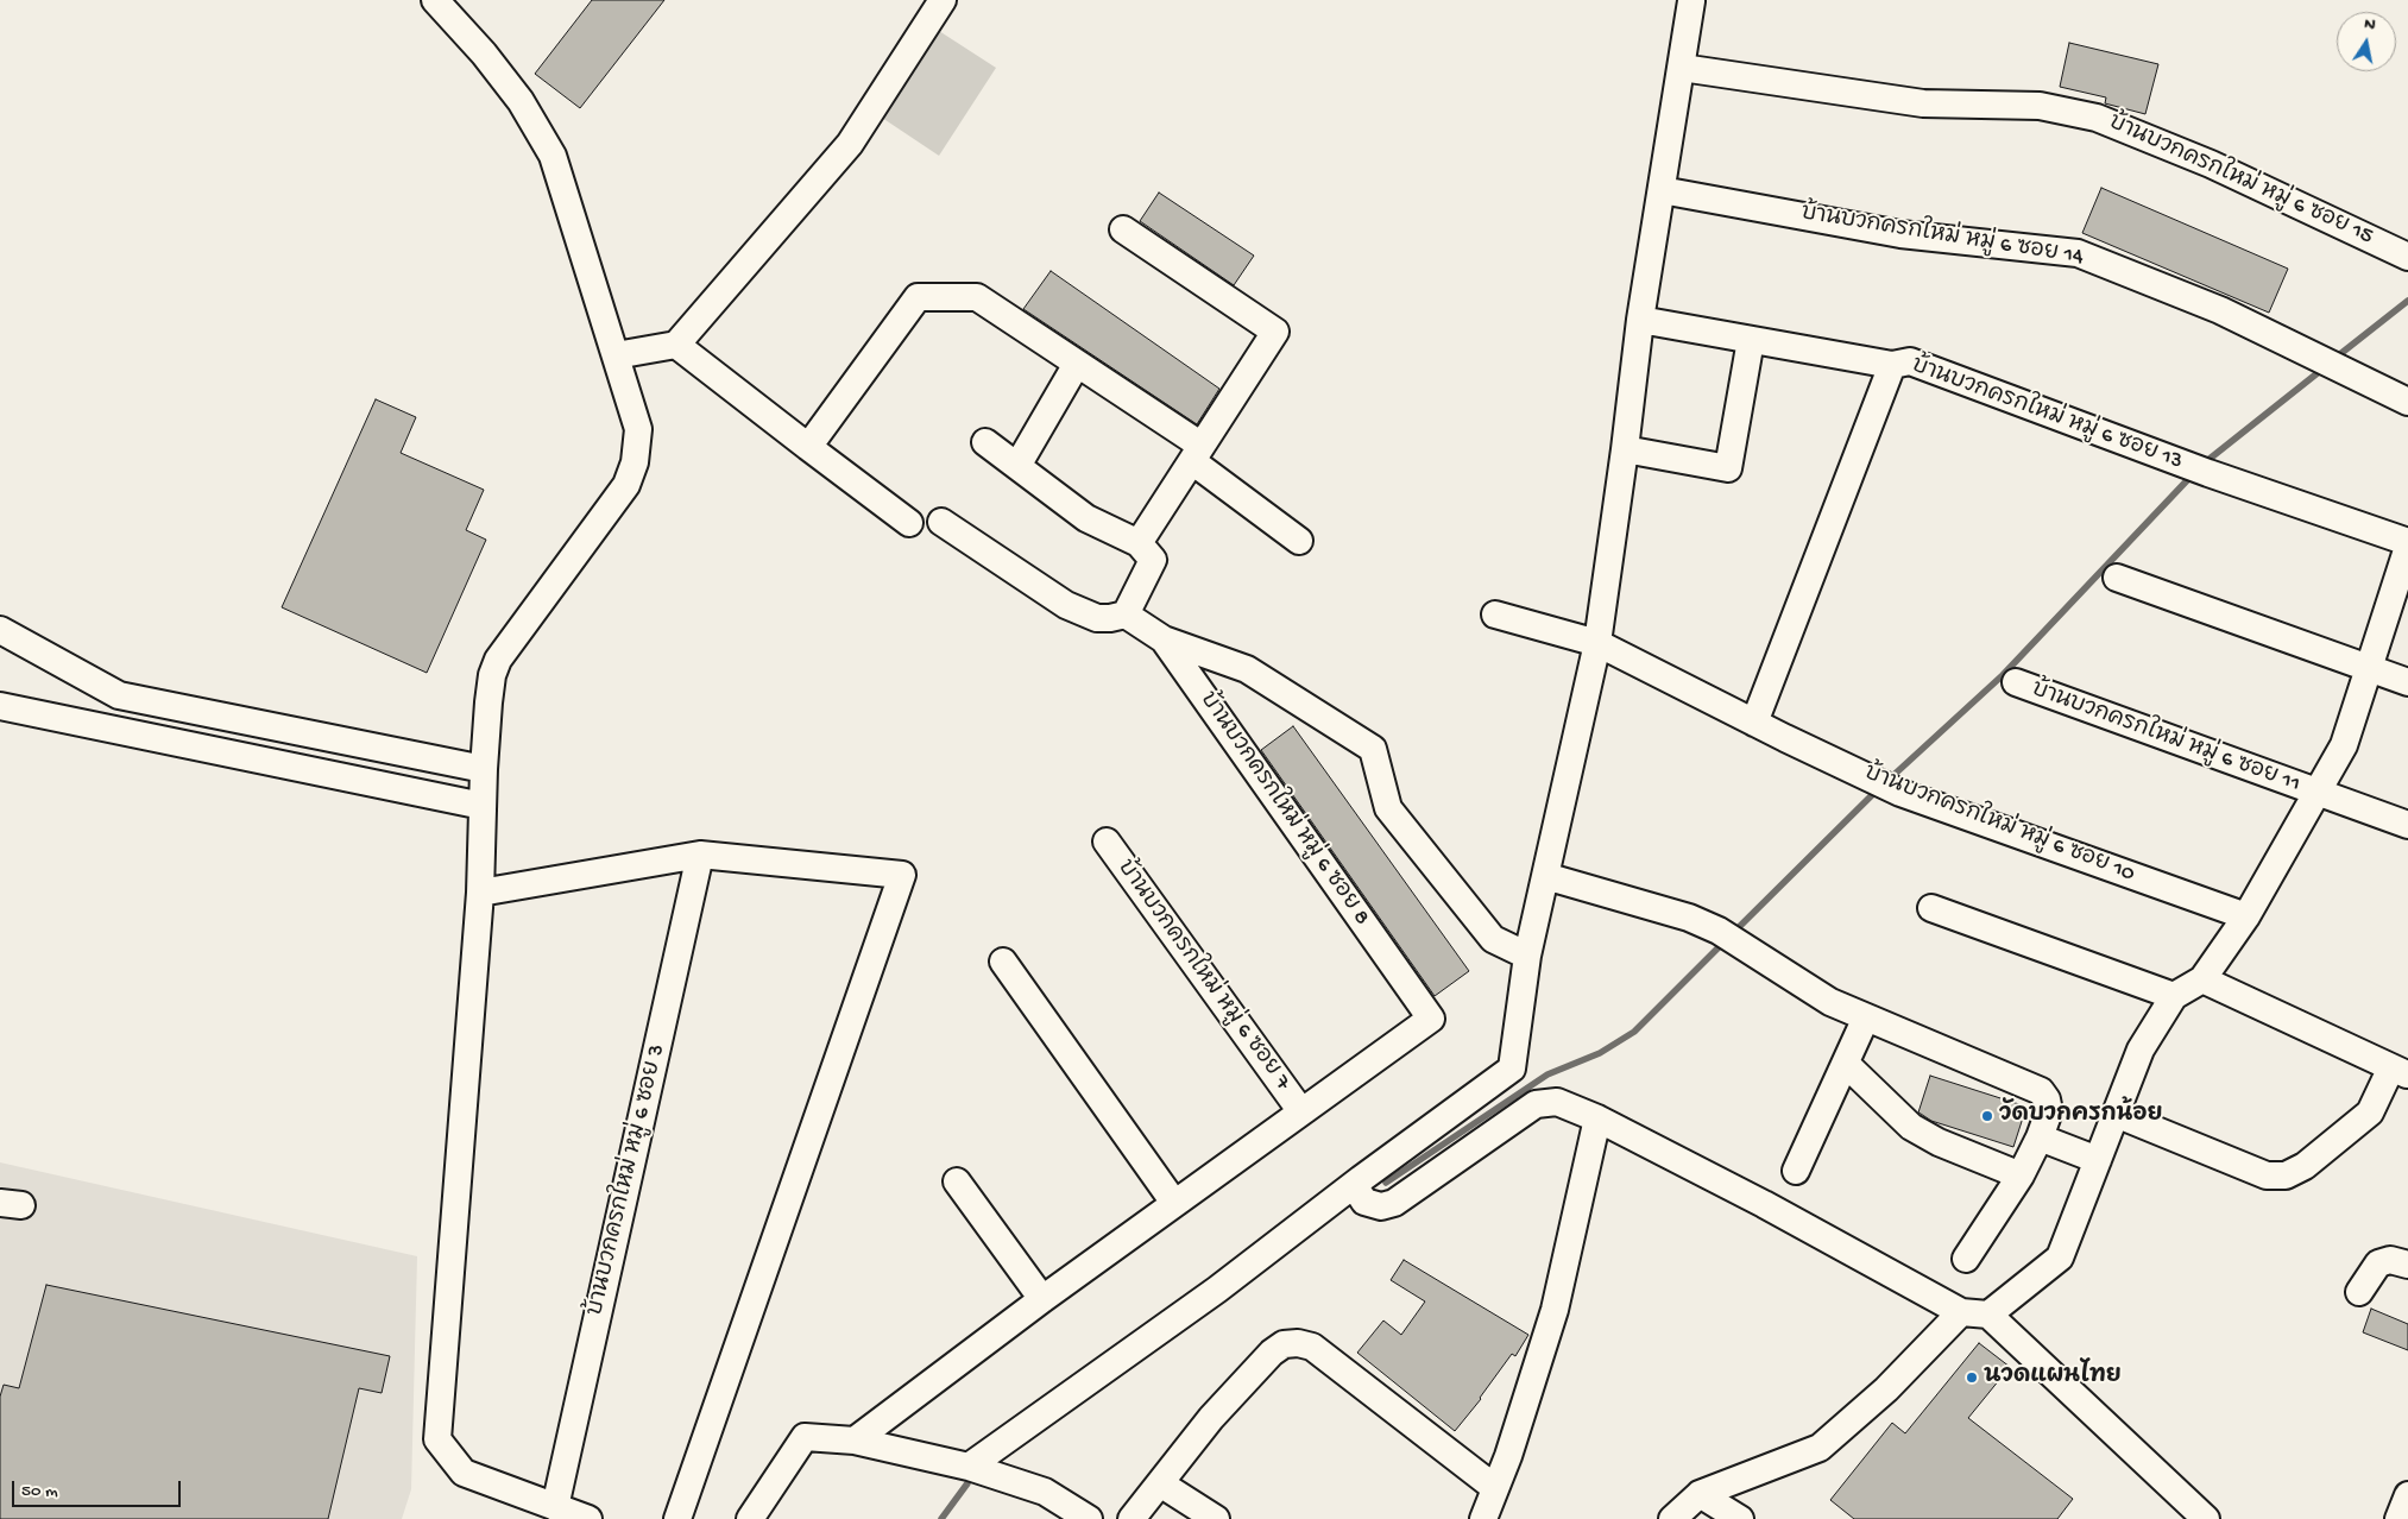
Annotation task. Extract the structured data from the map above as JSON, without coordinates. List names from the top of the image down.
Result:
{
  "streets": {
    "street": [
      "บ้านบวกครกใหม่ หมู่ 6 ซอย 15",
      "บ้านบวกครกใหม่ หมู่ 6 ซอย 14",
      "บ้านบวกครกใหม่ หมู่ 6 ซอย 13",
      "บ้านบวกครกใหม่ หมู่ 6 ซอย 11",
      "บ้านบวกครกใหม่ หมู่ 6 ซอย 8",
      "บ้านบวกครกใหม่ หมู่ 6 ซอย 10",
      "บ้านบวกครกใหม่ หมู่ 6 ซอย 7",
      "บ้านบวกครกใหม่ หมู่ 6 ซอย 3"
    ]
  },
  "crossings": [
    ["บ้านบวกครกใหม่ หมู่ 6 ซอย 8", "บ้านบวกครกใหม่ หมู่ 6 ซอย 7"]
  ],
  "places": ["วัดบวกครกน้อย", "นวดแผนไทย"],
  "scale_bar": "50 m",
  "north": "top"
}
